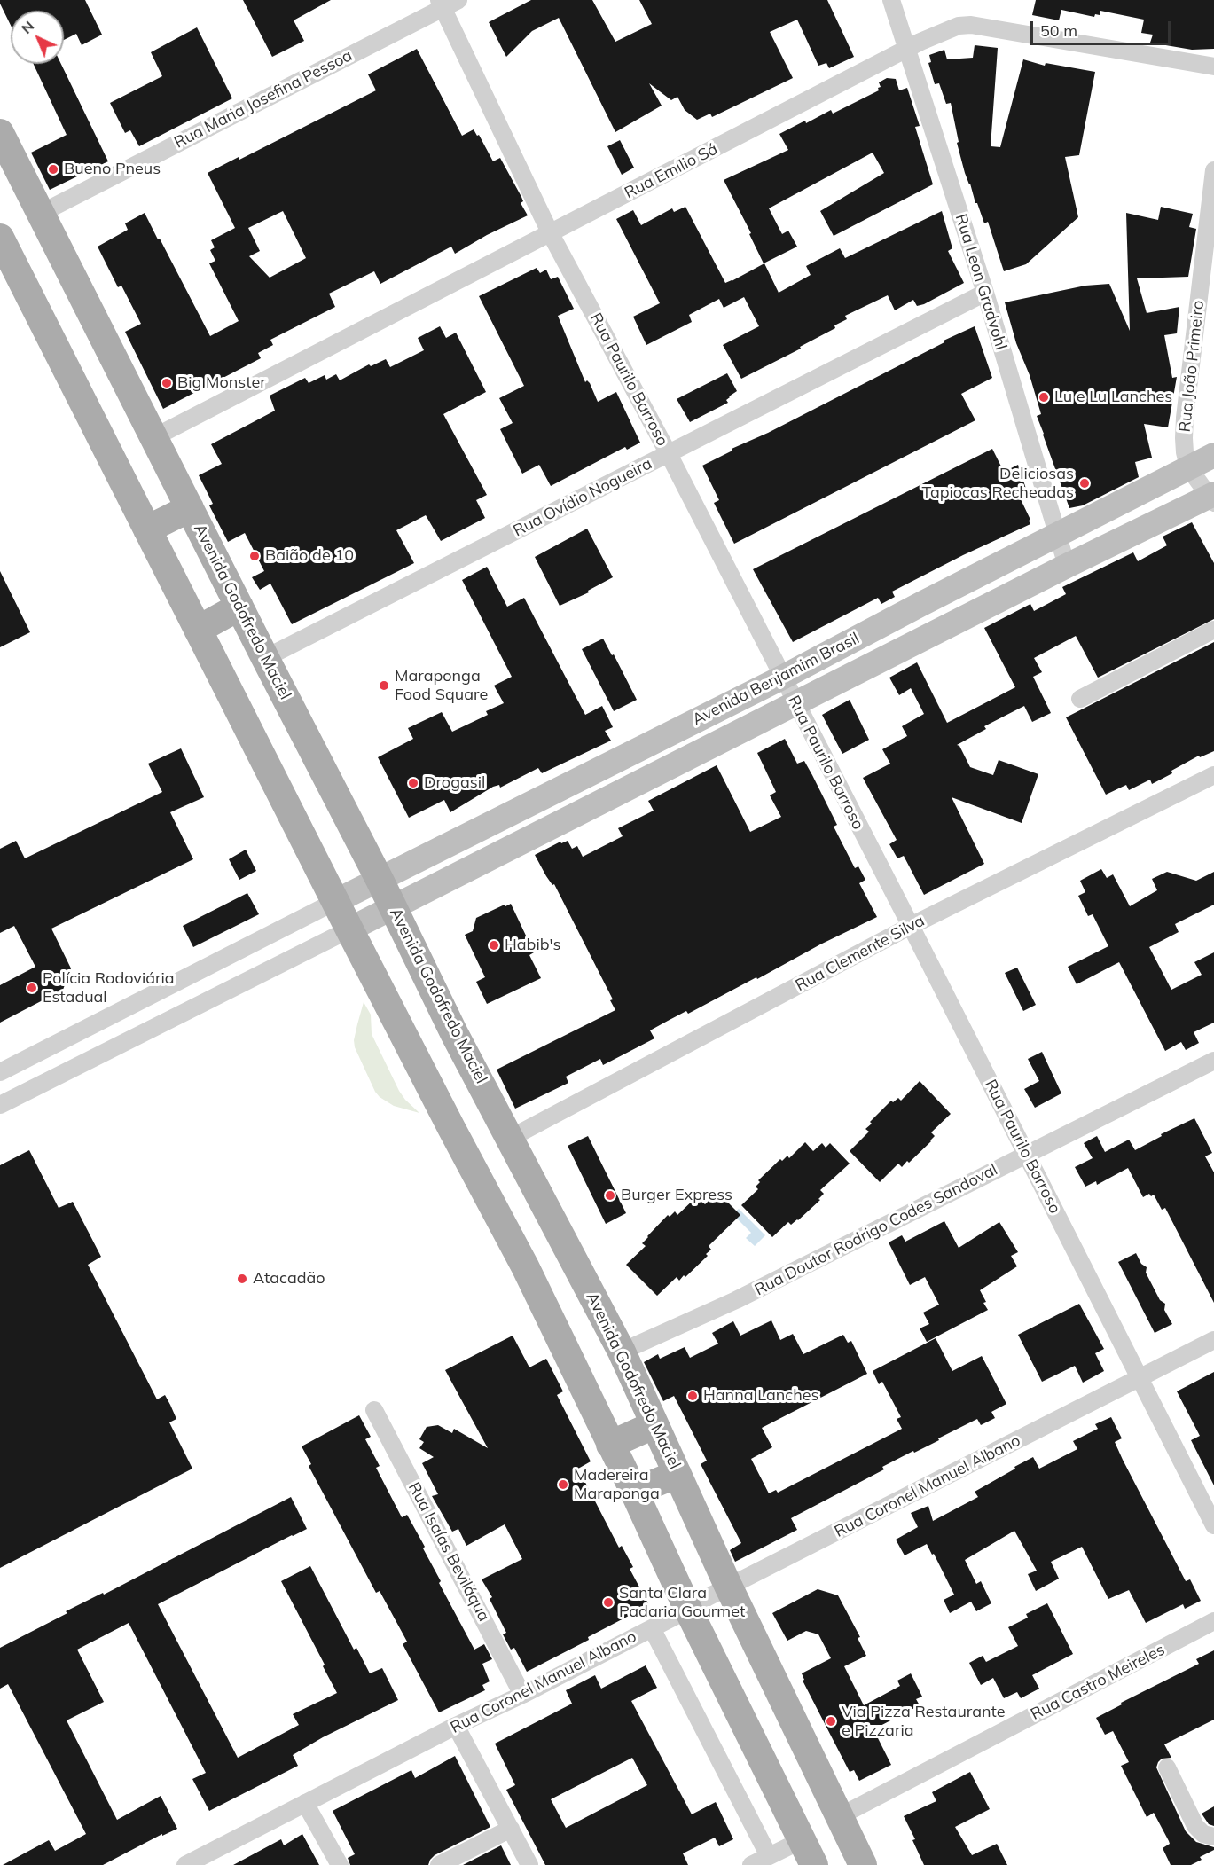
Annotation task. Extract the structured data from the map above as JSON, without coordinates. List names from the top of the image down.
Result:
{
  "streets": {
    "main road": ["Avenida Godofredo Maciel", "Avenida Benjamim Brasil"],
    "street": [
      "Rua Maria Josefina Pessoa",
      "Rua Emílio Sá",
      "Rua Leon Gradvohl",
      "Rua João Primeiro",
      "Rua Paurilo Barroso",
      "Rua Ovídio Nogueira",
      "Rua Clemente Silva",
      "Rua Doutor Rodrigo Codes Sandoval",
      "Rua Coronel Manuel Albano",
      "Rua Isaías Beviláqua",
      "Rua Castro Meireles"
    ]
  },
  "crossings": [
    ["Rua Maria Josefina Pessoa", "Rua Paurilo Barroso"],
    ["Rua Maria Josefina Pessoa", "Avenida Godofredo Maciel"],
    ["Rua Emílio Sá", "Rua Leon Gradvohl"],
    ["Rua Emílio Sá", "Rua Paurilo Barroso"],
    ["Rua Emílio Sá", "Avenida Godofredo Maciel"],
    ["Rua Leon Gradvohl", "Rua Ovídio Nogueira"],
    ["Rua Leon Gradvohl", "Avenida Benjamim Brasil"],
    ["Rua João Primeiro", "Avenida Benjamim Brasil"],
    ["Rua Paurilo Barroso", "Rua Ovídio Nogueira"],
    ["Rua Paurilo Barroso", "Avenida Benjamim Brasil"],
    ["Rua Paurilo Barroso", "Rua Clemente Silva"],
    ["Rua Paurilo Barroso", "Rua Doutor Rodrigo Codes Sandoval"],
    ["Rua Paurilo Barroso", "Rua Coronel Manuel Albano"],
    ["Rua Ovídio Nogueira", "Avenida Godofredo Maciel"],
    ["Avenida Godofredo Maciel", "Avenida Benjamim Brasil"],
    ["Avenida Godofredo Maciel", "Rua Clemente Silva"],
    ["Avenida Godofredo Maciel", "Rua Doutor Rodrigo Codes Sandoval"],
    ["Avenida Godofredo Maciel", "Rua Coronel Manuel Albano"],
    ["Avenida Godofredo Maciel", "Rua Castro Meireles"],
    ["Rua Coronel Manuel Albano", "Rua Isaías Beviláqua"]
  ],
  "places": [
    "Bueno Pneus",
    "Big Monster",
    "Lu e Lu Lanches",
    "Deliciosas Tapiocas Recheadas",
    "Baião de 10",
    "Maraponga Food Square",
    "Drogasil",
    "Habib's",
    "Polícia Rodoviária Estadual",
    "Burger Express",
    "Atacadão",
    "Hanna Lanches",
    "Madereira Maraponga",
    "Santa Clara Padaria Gourmet",
    "Via Pizza Restaurante e Pizzaria"
  ],
  "scale_bar": "50 m",
  "north": "top left"
}
